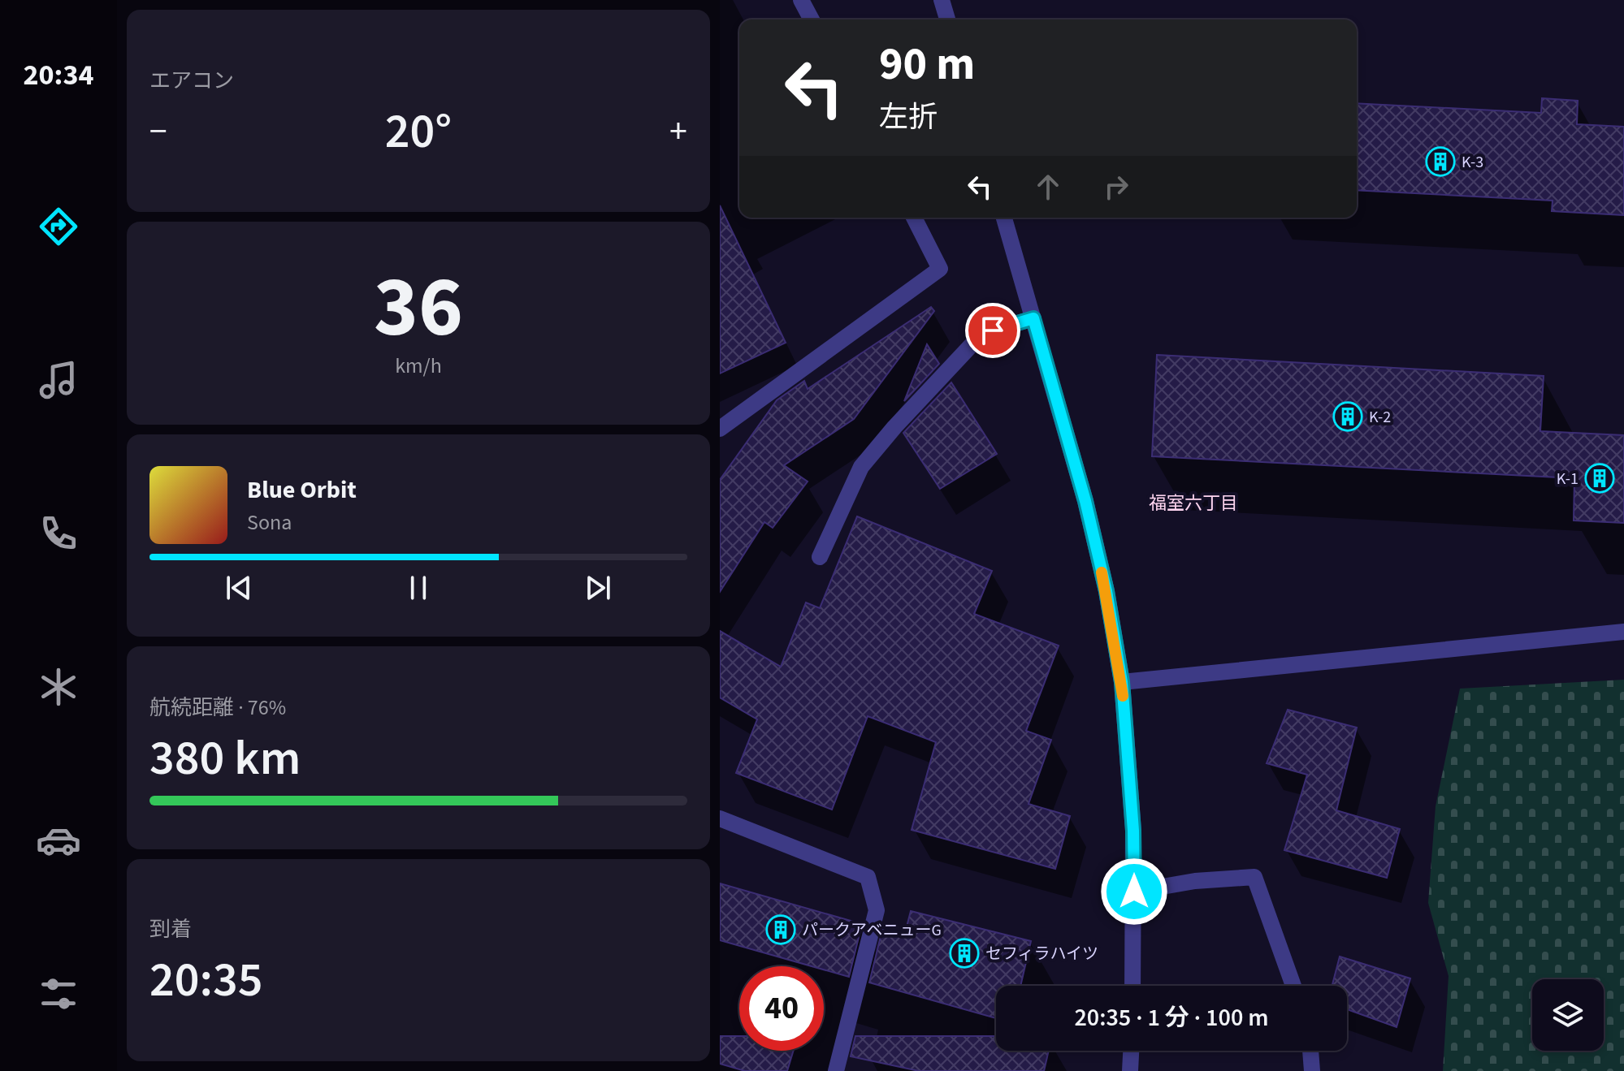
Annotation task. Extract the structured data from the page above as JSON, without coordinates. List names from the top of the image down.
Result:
{
  "districts": ["福室六丁目"],
  "places": {
    "building": [
      "K-3",
      "K-2",
      "K-1",
      "パークアベニューG",
      "セフィラハイツ"
    ]
  },
  "page": {
    "tabs": "20:34",
    "tile": [
      "エアコン",
      ["36", "km/h"],
      ["航続距離 · 76%", "380 km"],
      ["到着", "20:35"]
    ],
    "turn": ["90 m", "左折"],
    "heat": ["−", "20°", "+"],
    "song": ["Blue Orbit", "Sona"],
    "limit": "40",
    "trip": "20:35 · 1 分 · 100 m"
  }
}
